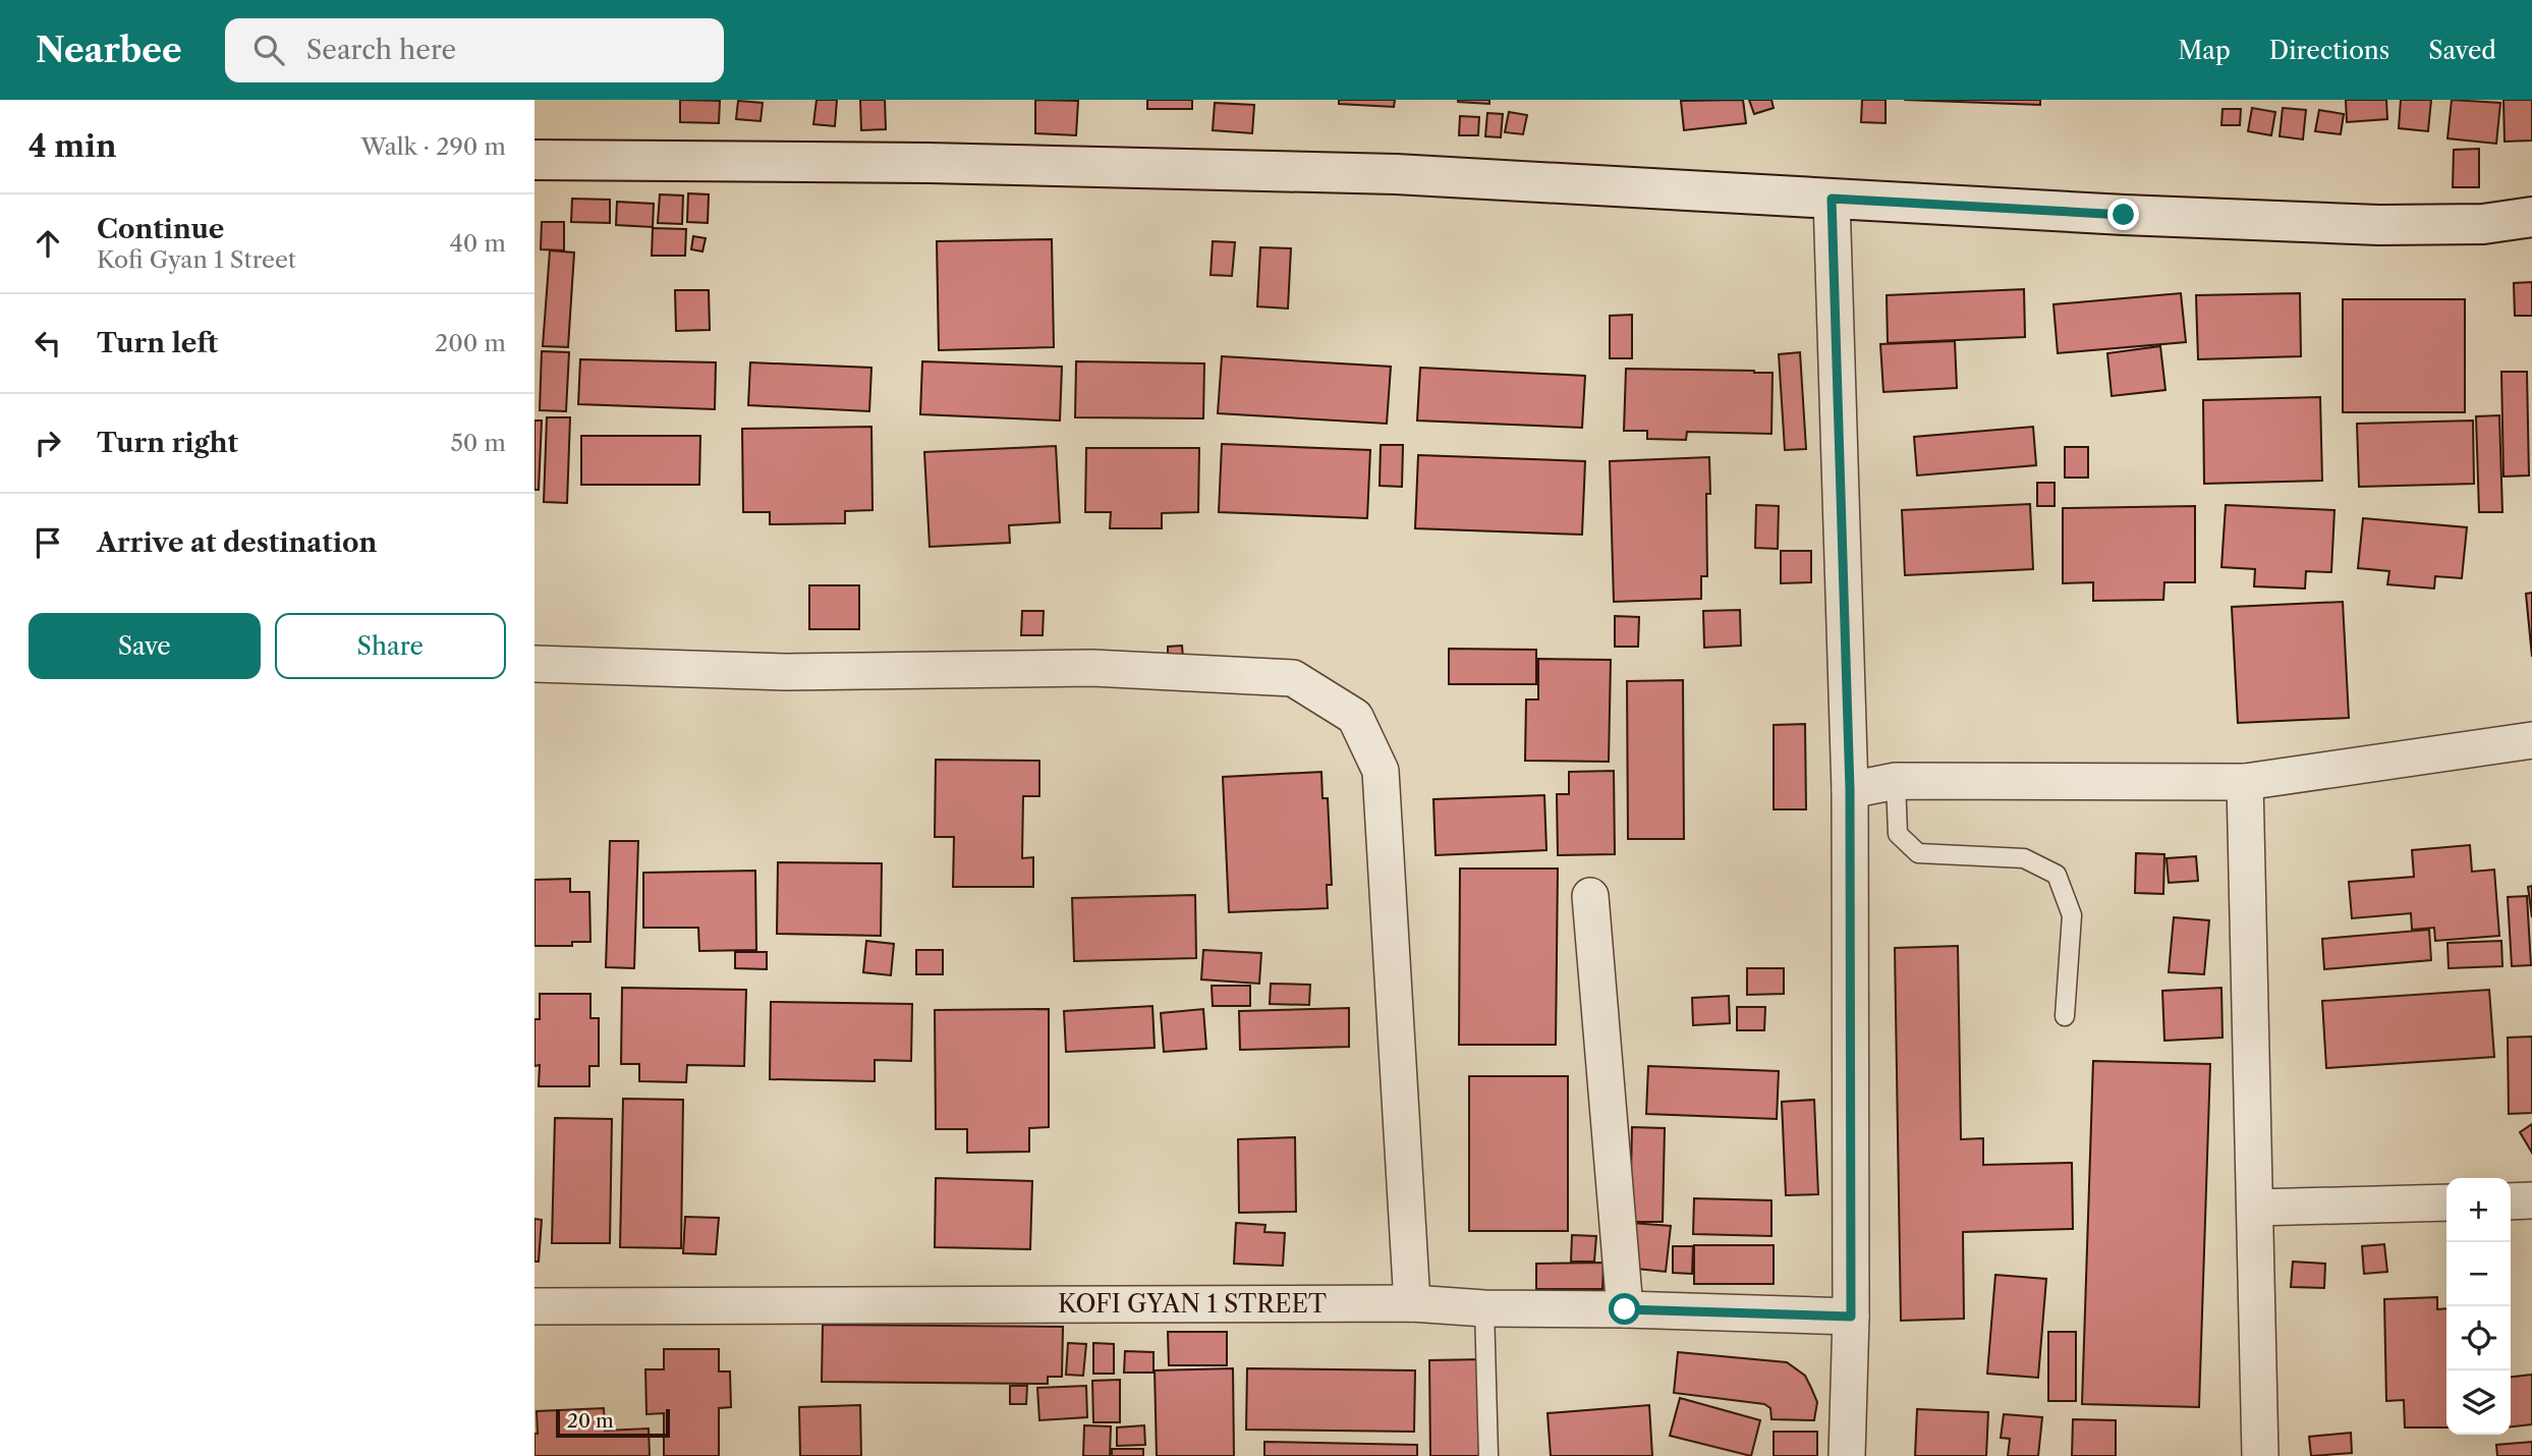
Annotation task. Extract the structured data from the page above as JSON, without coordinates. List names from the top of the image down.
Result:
{
  "streets": {
    "street": ["KOFI GYAN 1 STREET"]
  },
  "scale_bar": "20 m",
  "page": {
    "header": "Nearbee",
    "search": "Search here",
    "nav": ["Map", "Directions", "Saved"],
    "heading": ["4 min", "Walk · 290 m"],
    "list": [
      ["Continue", "Kofi Gyan 1 Street", "40 m"],
      ["Turn left", "200 m"],
      ["Turn right", "50 m"],
      "Arrive at destination"
    ],
    "buttons": ["Save", "Share"],
    "map_buttons": ["+", "−"],
    "scale": "20 m"
  }
}
